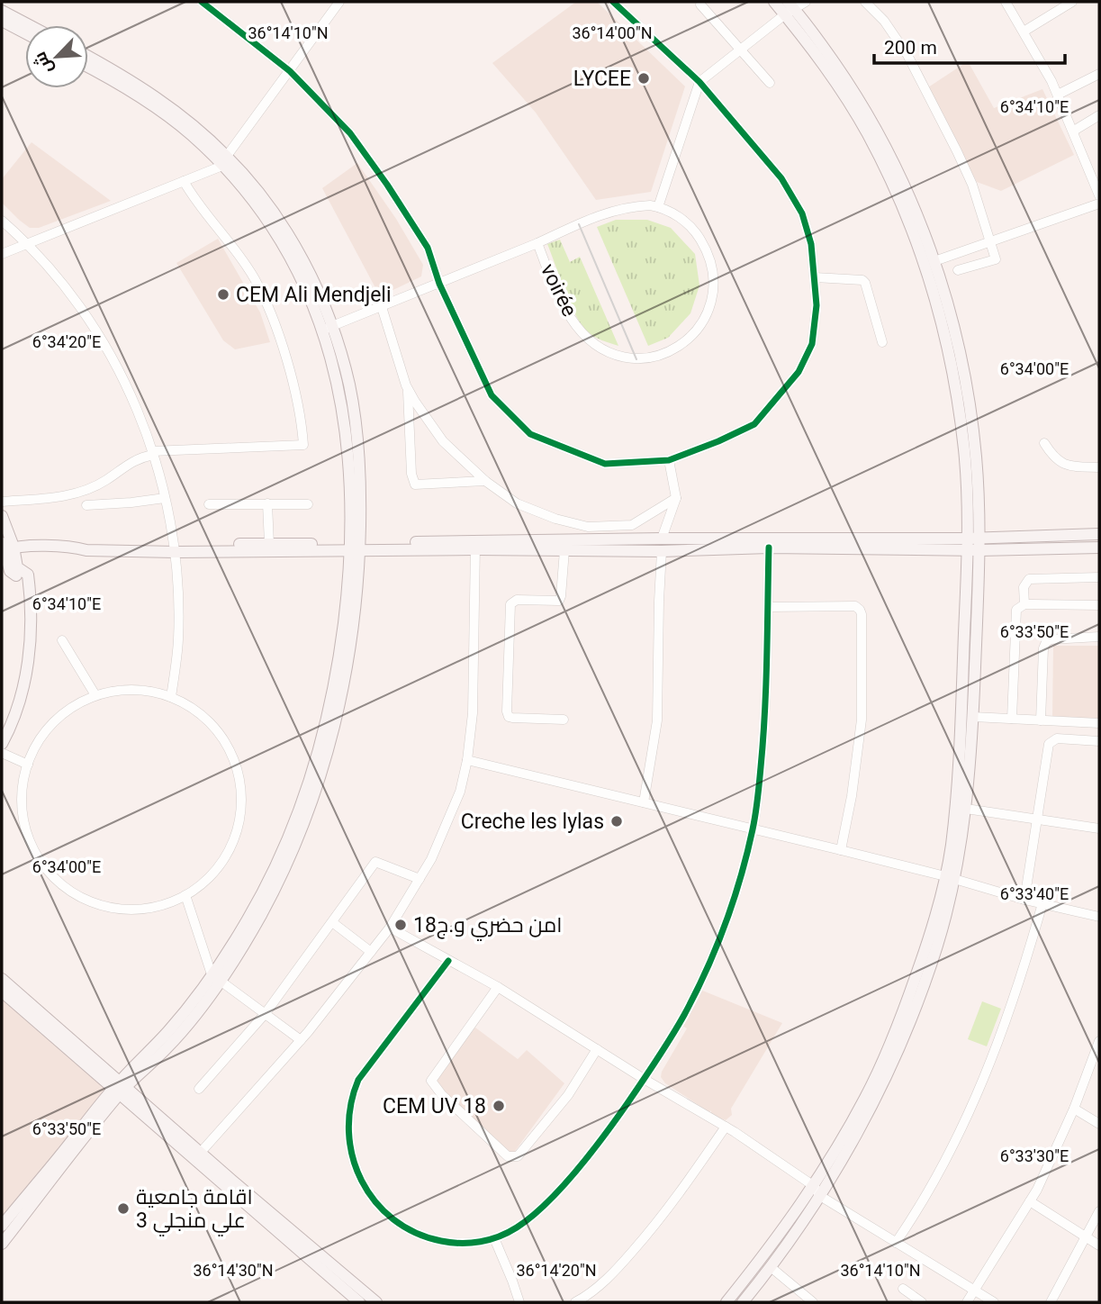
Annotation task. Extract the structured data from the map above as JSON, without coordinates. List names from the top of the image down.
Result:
{
  "streets": {
    "street": ["voirée"]
  },
  "places": [
    "LYCEE",
    "CEM Ali Mendjeli",
    "Creche les lylas",
    "امن حضري و.ج18",
    "CEM UV 18",
    "اقامة جامعية علي منجلي 3"
  ],
  "scale_bar": "200 m",
  "north": "bottom left",
  "coordinates": [
    "36°14'10\"N",
    "36°14'00\"N",
    "6°34'10\"E",
    "6°34'20\"E",
    "6°34'00\"E",
    "6°33'50\"E",
    "6°33'40\"E",
    "6°33'30\"E",
    "36°14'30\"N",
    "36°14'20\"N"
  ]
}
